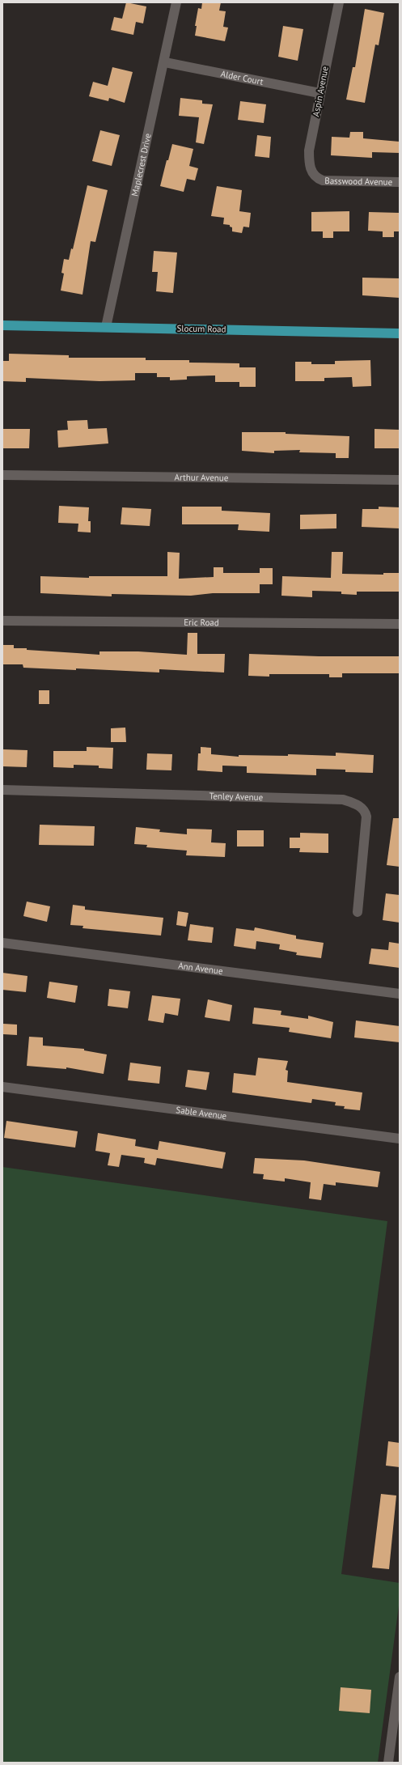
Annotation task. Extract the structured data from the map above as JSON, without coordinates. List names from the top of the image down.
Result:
{
  "streets": {
    "main road": ["Slocum Road"],
    "street": [
      "Alder Court",
      "Aspin Avenue",
      "Maplecrest Drive",
      "Basswood Avenue",
      "Arthur Avenue",
      "Eric Road",
      "Tenley Avenue",
      "Ann Avenue",
      "Sable Avenue"
    ]
  },
  "crossings": [
    ["Alder Court", "Aspin Avenue"],
    ["Alder Court", "Maplecrest Drive"],
    ["Aspin Avenue", "Basswood Avenue"],
    ["Maplecrest Drive", "Slocum Road"]
  ]
}
